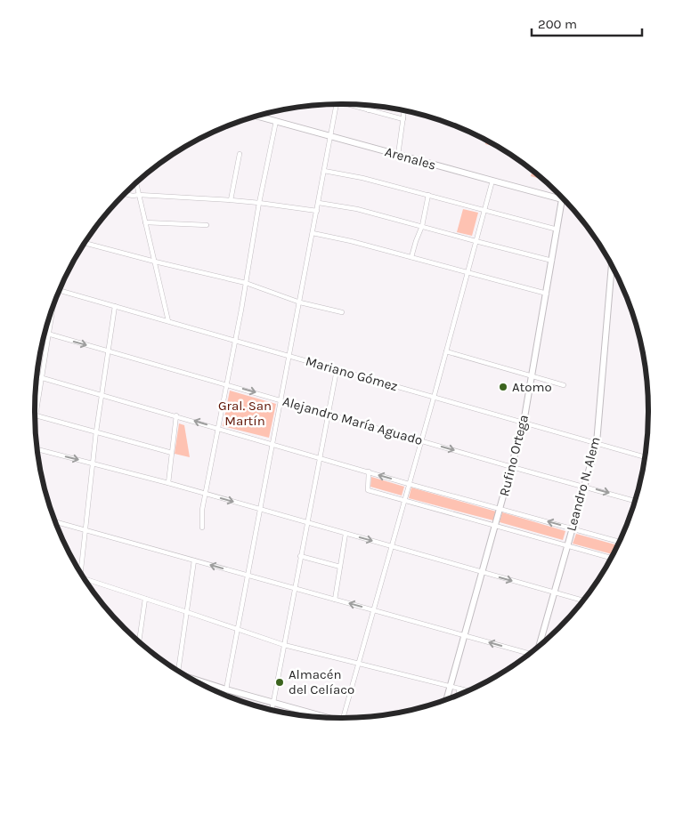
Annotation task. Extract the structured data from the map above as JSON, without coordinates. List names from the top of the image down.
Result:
{
  "streets": {
    "street": [
      "Arenales",
      "Mariano Gómez",
      "Alejandro María Aguado",
      "Rufino Ortega",
      "Leandro N. Alem"
    ]
  },
  "crossings": [
    ["Arenales", "Rufino Ortega"],
    ["Mariano Gómez", "Rufino Ortega"],
    ["Mariano Gómez", "Leandro N. Alem"],
    ["Alejandro María Aguado", "Rufino Ortega"],
    ["Alejandro María Aguado", "Leandro N. Alem"]
  ],
  "one_way": ["Alejandro María Aguado"],
  "parks": ["Gral. San Martín"],
  "places": ["Atomo", "Almacén del Celíaco"],
  "scale_bar": "200 m"
}
